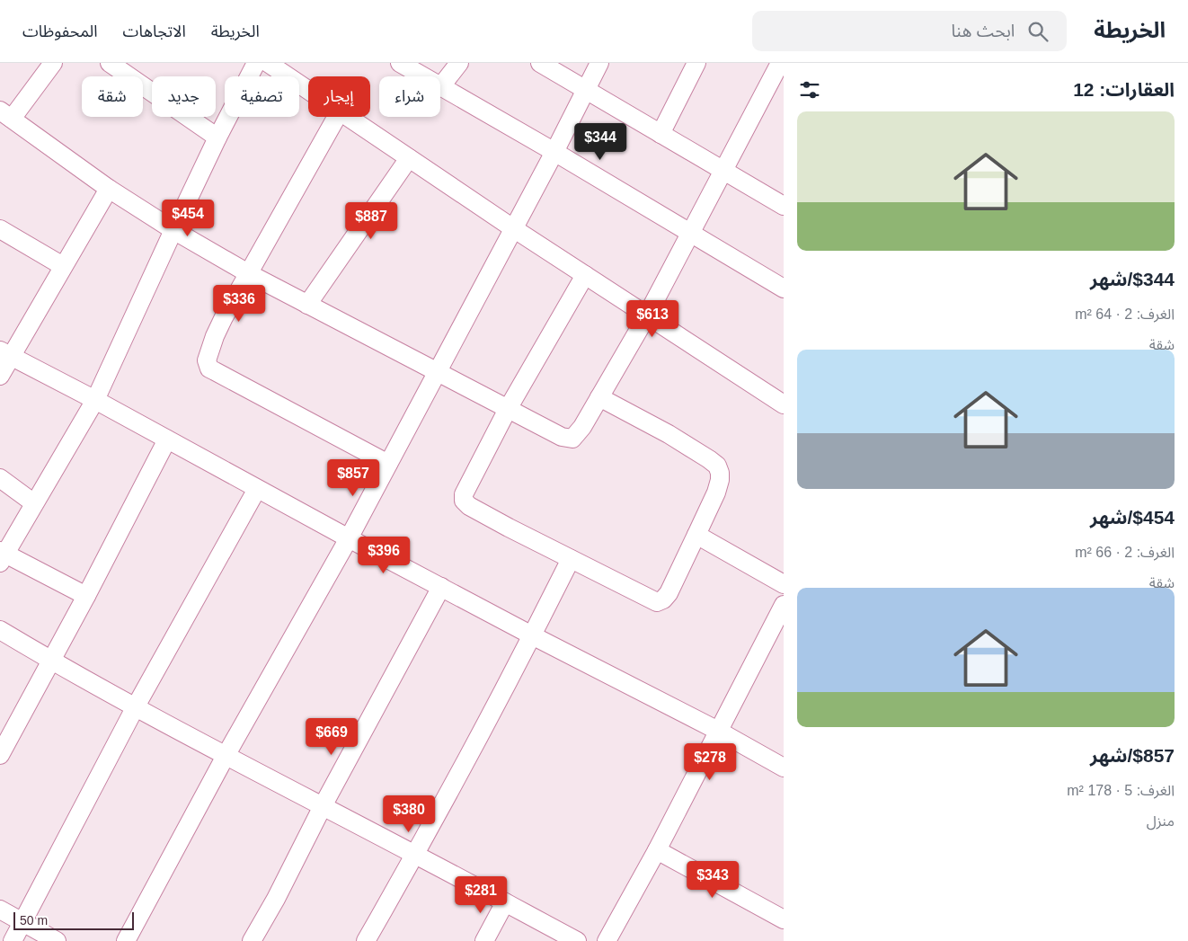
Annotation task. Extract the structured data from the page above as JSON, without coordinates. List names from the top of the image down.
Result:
{
  "scale_bar": "50 m",
  "page": {
    "header": "الخريطة",
    "search": "ابحث هنا",
    "nav": ["الخريطة", "الاتجاهات", "المحفوظات"],
    "heading": "العقارات: 12",
    "chip": [
      "شراء",
      "إيجار",
      "تصفية",
      "جديد",
      "شقة"
    ],
    "list": [
      {
        "name": "$344/شهر",
        "note": "الغرف: 2 · 64 m² · شقة"
      },
      {
        "name": "$454/شهر",
        "note": "الغرف: 2 · 66 m² · شقة"
      },
      {
        "name": "$857/شهر",
        "note": "الغرف: 5 · 178 m² · منزل"
      }
    ],
    "price": [
      "$344",
      "$454",
      "$887",
      "$336",
      "$613",
      "$857",
      "$396",
      "$669",
      "$278",
      "$380",
      "$343",
      "$281"
    ],
    "scale": "50 m"
  }
}
